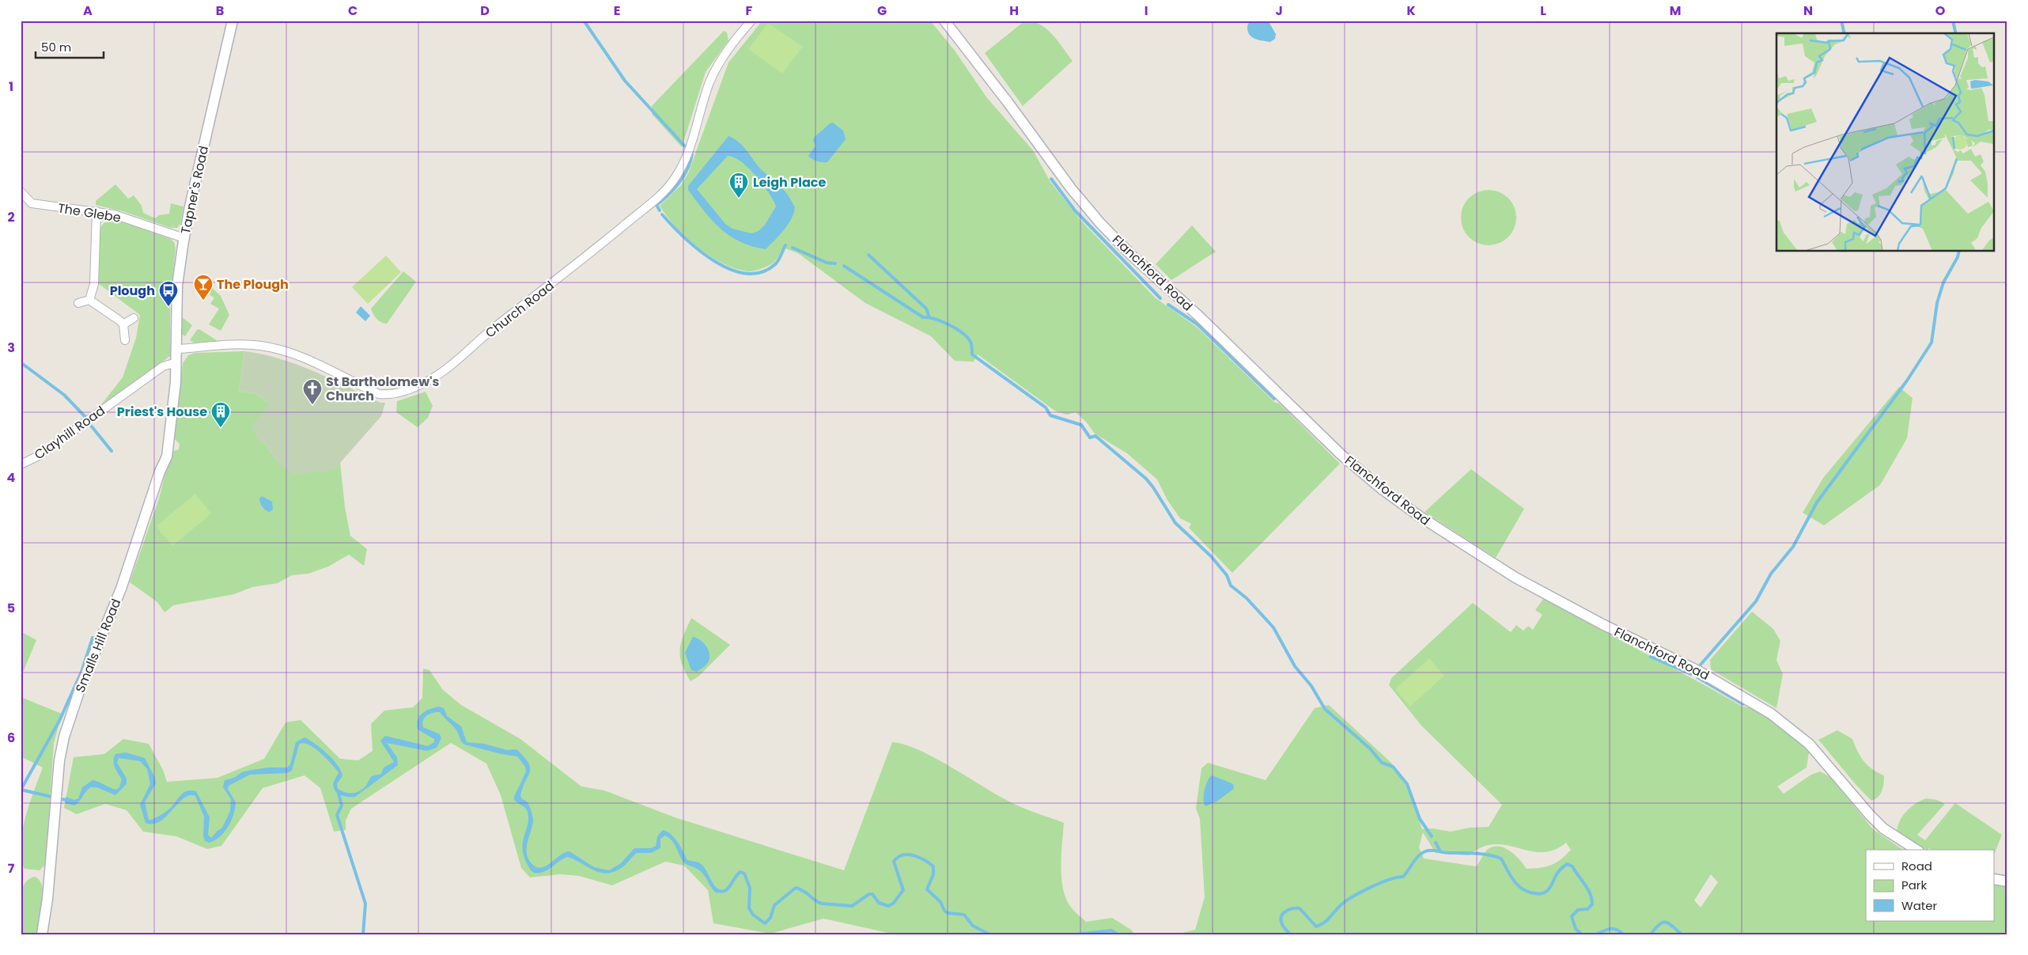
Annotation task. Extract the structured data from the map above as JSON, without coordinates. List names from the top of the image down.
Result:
{
  "streets": {
    "street": [
      "Tapner's Road",
      "The Glebe",
      "Flanchford Road",
      "Church Road",
      "Clayhill Road",
      "Smalls Hill Road"
    ]
  },
  "crossings": [
    ["Tapner's Road", "The Glebe"],
    ["Tapner's Road", "Church Road"],
    ["Tapner's Road", "Clayhill Road"],
    ["Tapner's Road", "Smalls Hill Road"],
    ["Clayhill Road", "Smalls Hill Road"]
  ],
  "places": {
    "building": ["Leigh Place", "Priest's House"],
    "bar": ["The Plough"],
    "bus stop": ["Plough"],
    "church": ["St Bartholomew's Church"]
  },
  "legend": ["Road", "Park", "Water"],
  "scale_bar": "50 m",
  "grid": {
    "columns": [
      "A",
      "B",
      "C",
      "D",
      "E",
      "F",
      "G",
      "H",
      "I",
      "J",
      "K",
      "L",
      "M",
      "N",
      "O"
    ],
    "rows": [
      "1",
      "2",
      "3",
      "4",
      "5",
      "6",
      "7"
    ]
  }
}
